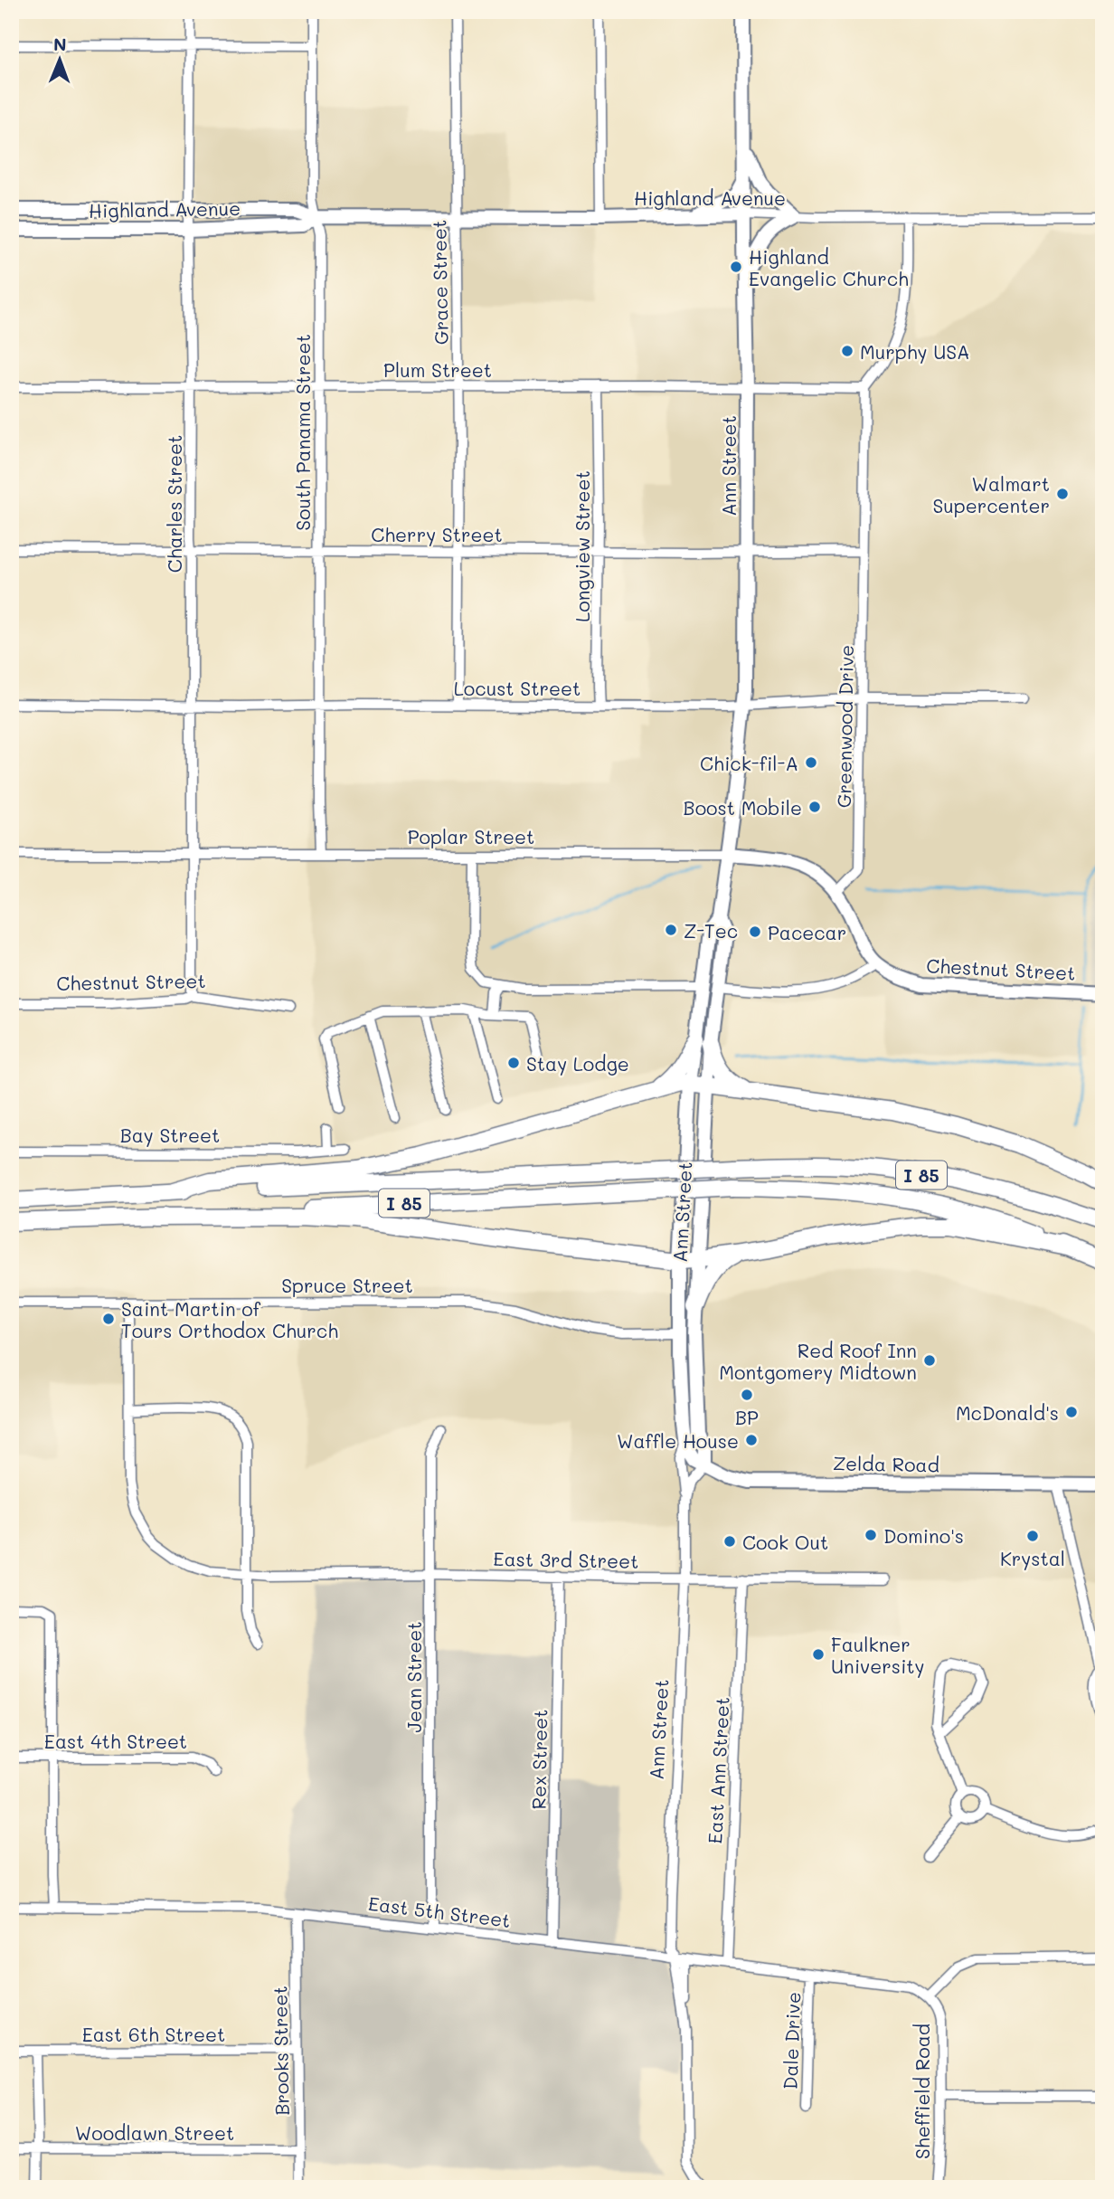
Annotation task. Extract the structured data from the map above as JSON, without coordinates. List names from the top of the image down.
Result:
{
  "streets": {
    "highway": ["I 85"],
    "main road": [
      "Highland Avenue",
      "Ann Street",
      "Poplar Street",
      "Chestnut Street",
      "Zelda Road"
    ],
    "street": [
      "Grace Street",
      "Plum Street",
      "South Panama Street",
      "Charles Street",
      "Cherry Street",
      "Longview Street",
      "Locust Street",
      "Greenwood Drive",
      "Bay Street",
      "Spruce Street",
      "East 3rd Street",
      "Jean Street",
      "East 4th Street",
      "Rex Street",
      "East Ann Street",
      "East 5th Street",
      "East 6th Street",
      "Dale Drive",
      "Brooks Street",
      "Sheffield Road",
      "Woodlawn Street"
    ]
  },
  "crossings": [
    ["Highland Avenue", "Grace Street"],
    ["Highland Avenue", "Plum Street"],
    ["Highland Avenue", "South Panama Street"],
    ["Highland Avenue", "Ann Street"],
    ["Highland Avenue", "Charles Street"],
    ["Highland Avenue", "Greenwood Drive"],
    ["Grace Street", "Plum Street"],
    ["Grace Street", "Cherry Street"],
    ["Grace Street", "Locust Street"],
    ["Plum Street", "South Panama Street"],
    ["Plum Street", "Ann Street"],
    ["Plum Street", "Charles Street"],
    ["Plum Street", "Longview Street"],
    ["Plum Street", "Greenwood Drive"],
    ["South Panama Street", "Cherry Street"],
    ["South Panama Street", "Locust Street"],
    ["South Panama Street", "Poplar Street"],
    ["Ann Street", "Cherry Street"],
    ["Ann Street", "Locust Street"],
    ["Ann Street", "Greenwood Drive"],
    ["Ann Street", "Poplar Street"],
    ["Ann Street", "Spruce Street"],
    ["Ann Street", "Zelda Road"],
    ["Ann Street", "East 3rd Street"],
    ["Ann Street", "East 5th Street"],
    ["Charles Street", "Cherry Street"],
    ["Charles Street", "Locust Street"],
    ["Charles Street", "Poplar Street"],
    ["Charles Street", "Chestnut Street"],
    ["Cherry Street", "Longview Street"],
    ["Cherry Street", "Greenwood Drive"],
    ["Longview Street", "Locust Street"],
    ["Locust Street", "Greenwood Drive"],
    ["Greenwood Drive", "Poplar Street"],
    ["Poplar Street", "Chestnut Street"],
    ["Spruce Street", "East 3rd Street"],
    ["East 3rd Street", "Jean Street"],
    ["East 3rd Street", "Rex Street"],
    ["East 3rd Street", "East Ann Street"],
    ["Jean Street", "East 5th Street"],
    ["Rex Street", "East 5th Street"],
    ["East Ann Street", "East 5th Street"],
    ["East 5th Street", "Dale Drive"],
    ["East 5th Street", "Brooks Street"],
    ["East 5th Street", "Sheffield Road"],
    ["East 6th Street", "Brooks Street"],
    ["Brooks Street", "Woodlawn Street"]
  ],
  "places": [
    "Highland Evangelic Church",
    "Murphy USA",
    "Walmart Supercenter",
    "Chick-fil-A",
    "Boost Mobile",
    "Z-Tec",
    "Pacecar",
    "Stay Lodge",
    "Saint Martin of Tours Orthodox Church",
    "Red Roof Inn Montgomery Midtown",
    "BP",
    "McDonald's",
    "Waffle House",
    "Domino's",
    "Krystal",
    "Cook Out",
    "Faulkner University"
  ],
  "north": "top"
}
